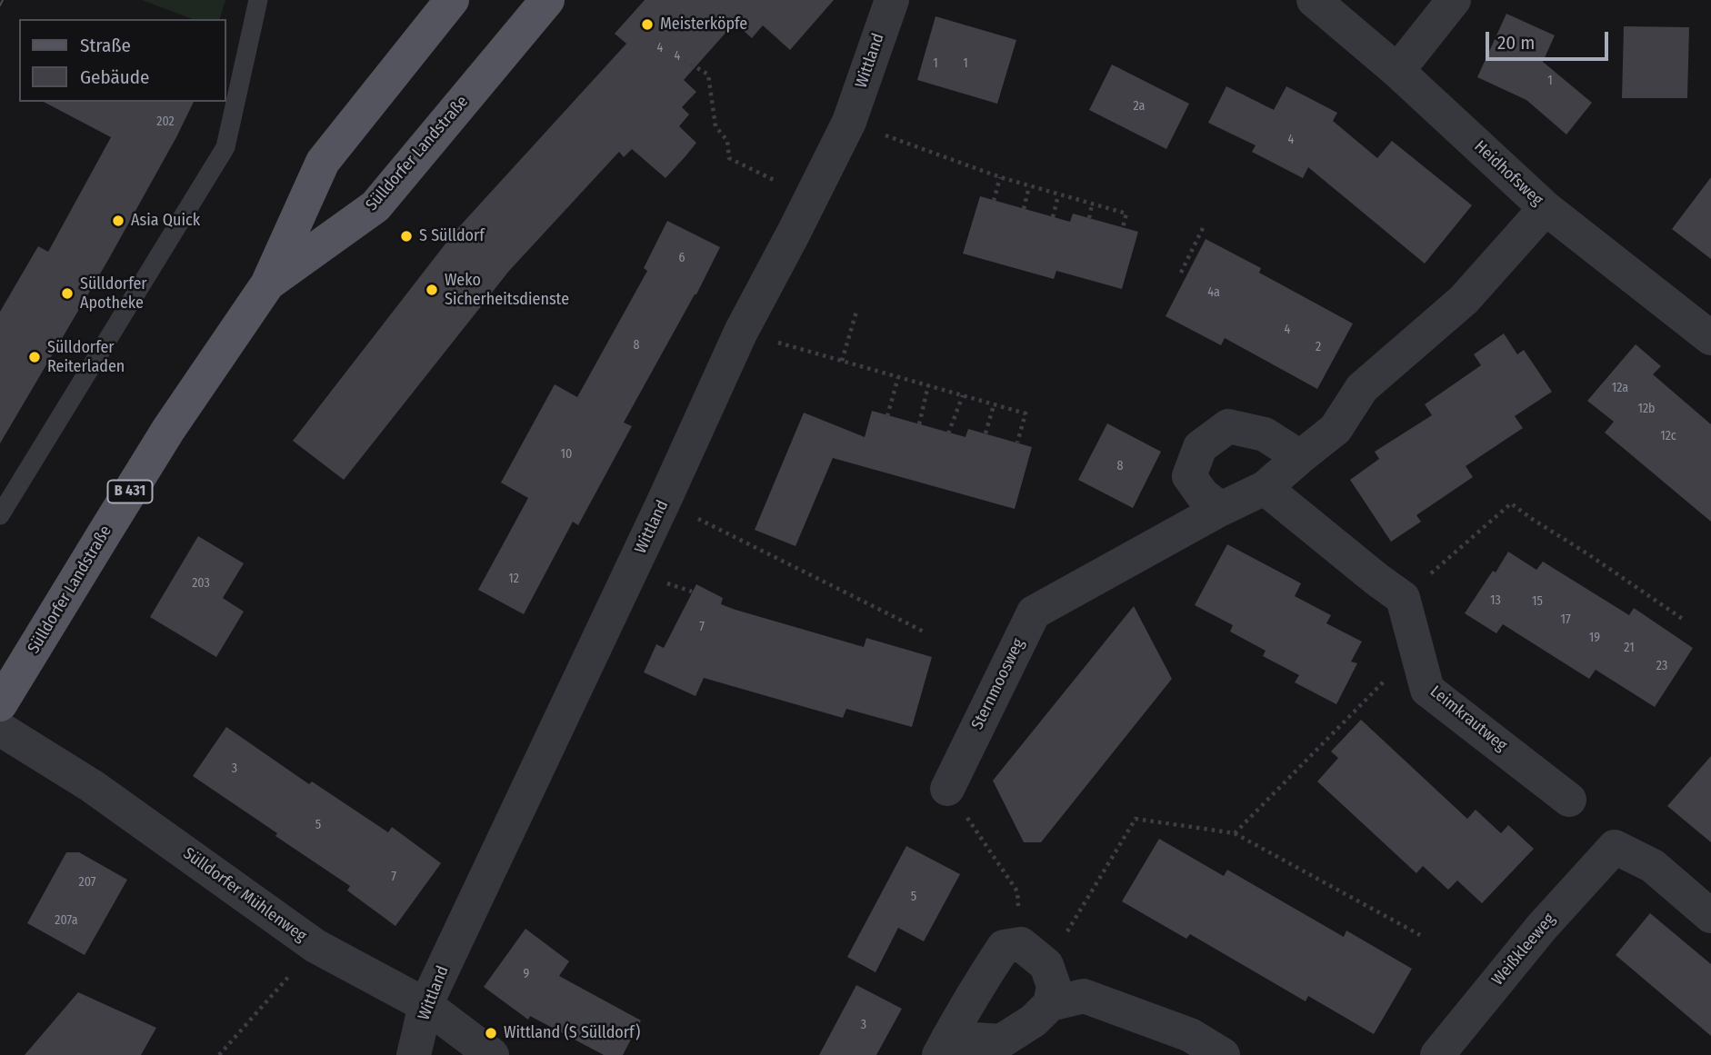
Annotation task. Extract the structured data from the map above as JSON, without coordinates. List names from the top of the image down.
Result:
{
  "streets": {
    "main road": ["Sülldorfer Landstraße", "B 431"],
    "street": [
      "Wittland",
      "Heidhofsweg",
      "Sternmoosweg",
      "Leimkrautweg",
      "Sülldorfer Mühlenweg",
      "Weißkleeweg"
    ]
  },
  "crossings": [
    ["Wittland", "Sülldorfer Mühlenweg"]
  ],
  "places": [
    "Meisterköpfe",
    "Asia Quick",
    "S Sülldorf",
    "Weko Sicherheitsdienste",
    "Sülldorfer Apotheke",
    "Sülldorfer Reiterladen",
    "Wittland (S Sülldorf)"
  ],
  "house_numbers": [
    "4",
    "4",
    "1",
    "1",
    "1",
    "2a",
    "202",
    "4",
    "6",
    "4a",
    "4",
    "8",
    "2",
    "12a",
    "12b",
    "12c",
    "10",
    "8",
    "12",
    "203",
    "13",
    "15",
    "17",
    "7",
    "19",
    "21",
    "23",
    "3",
    "5",
    "7",
    "207",
    "5",
    "207a",
    "9",
    "3"
  ],
  "legend": ["Straße", "Gebäude"],
  "scale_bar": "20 m"
}
